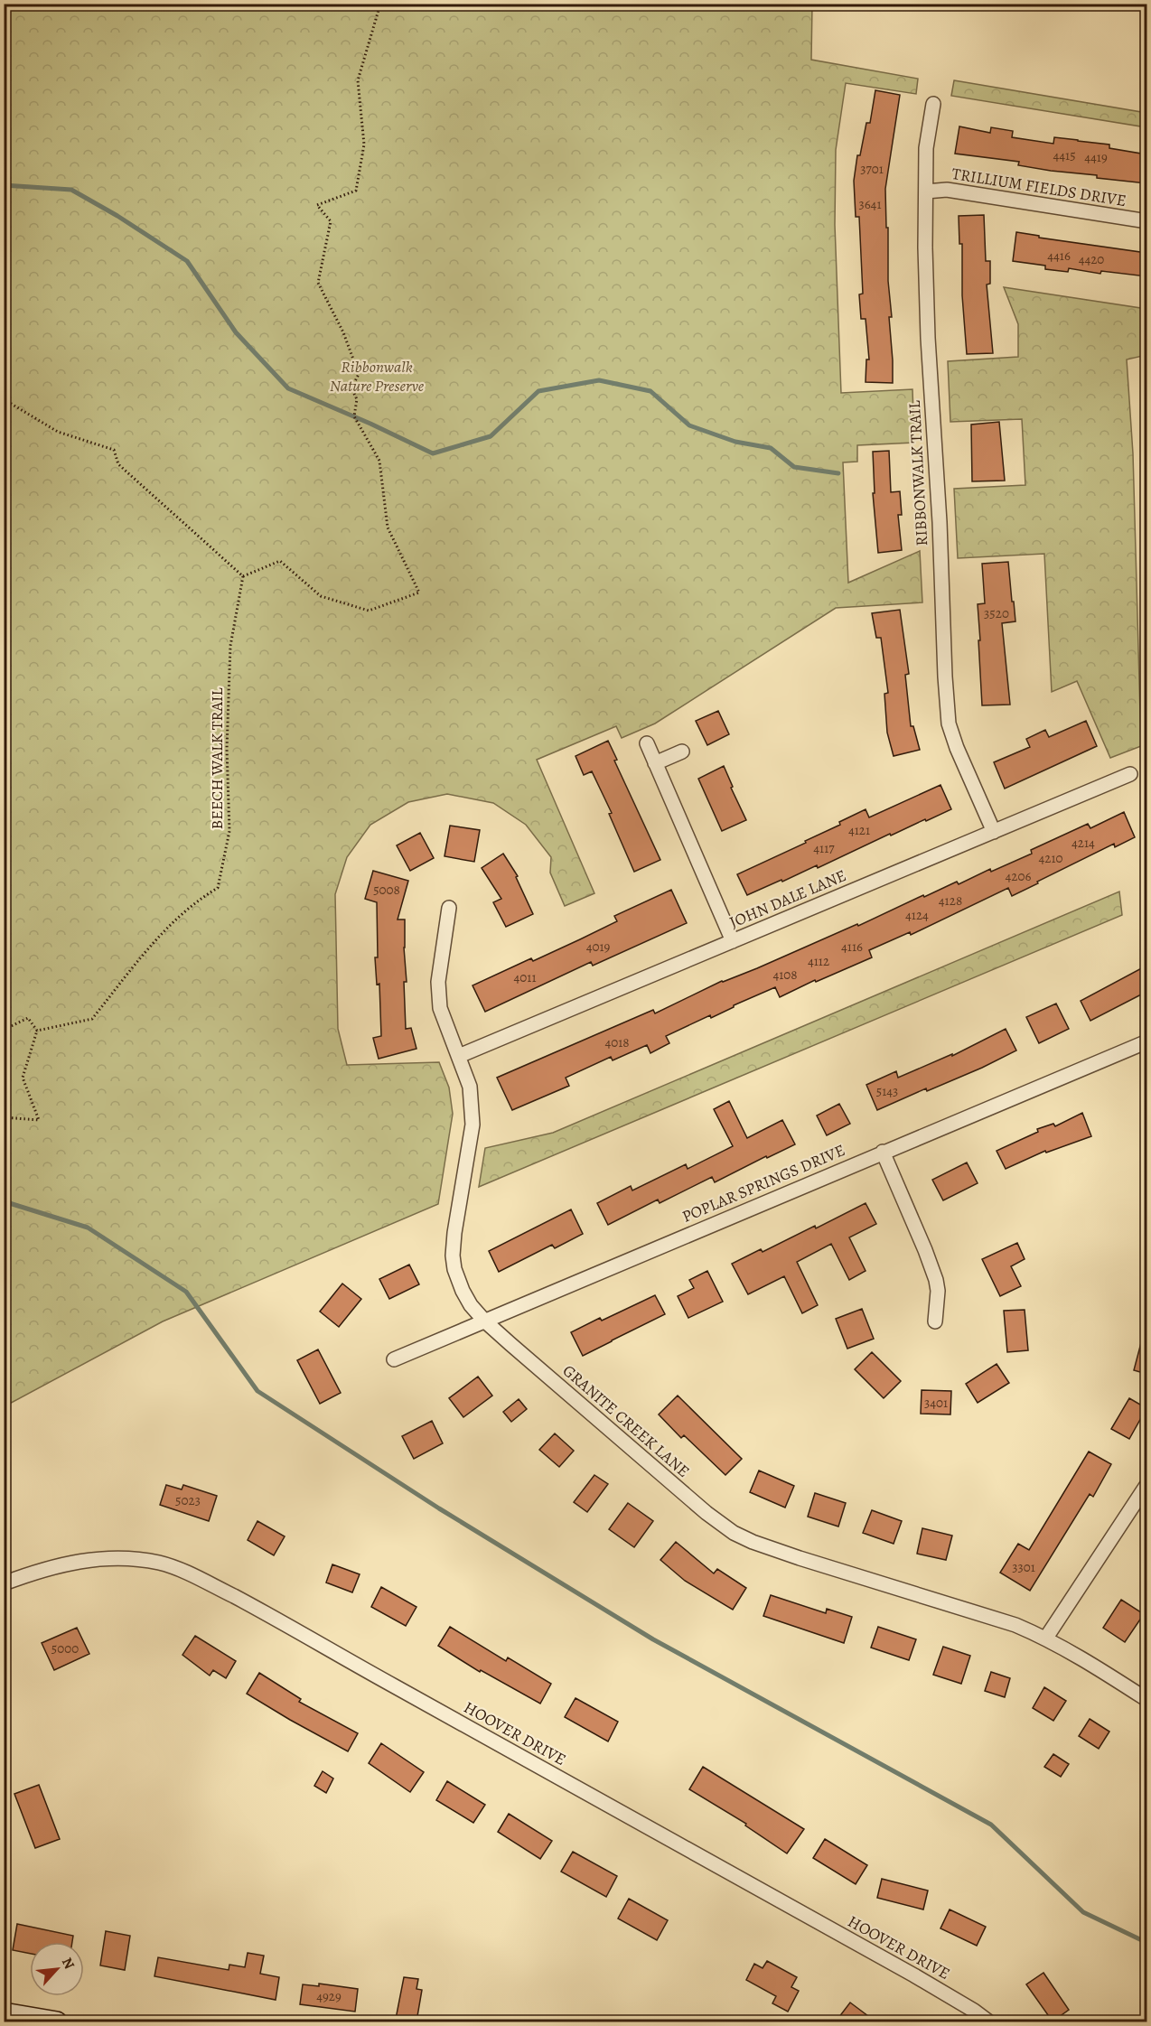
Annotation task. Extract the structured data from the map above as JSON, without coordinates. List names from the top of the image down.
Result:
{
  "streets": {
    "street": [
      "TRILLIUM FIELDS DRIVE",
      "RIBBONWALK TRAIL",
      "JOHN DALE LANE",
      "POPLAR SPRINGS DRIVE",
      "GRANITE CREEK LANE",
      "HOOVER DRIVE"
    ],
    "path": ["BEECH WALK TRAIL"]
  },
  "crossings": [
    ["TRILLIUM FIELDS DRIVE", "RIBBONWALK TRAIL"],
    ["RIBBONWALK TRAIL", "JOHN DALE LANE"],
    ["JOHN DALE LANE", "GRANITE CREEK LANE"],
    ["POPLAR SPRINGS DRIVE", "GRANITE CREEK LANE"]
  ],
  "parks": ["Ribbonwalk Nature Preserve"],
  "house_numbers": [
    "4415",
    "4419",
    "3701",
    "3641",
    "4416",
    "4420",
    "3520",
    "4121",
    "4214",
    "4117",
    "4210",
    "4206",
    "5008",
    "4128",
    "4124",
    "4019",
    "4116",
    "4112",
    "4108",
    "4011",
    "4018",
    "5143",
    "3401",
    "5023",
    "3301",
    "5000",
    "4929"
  ],
  "north": "top right"
}
